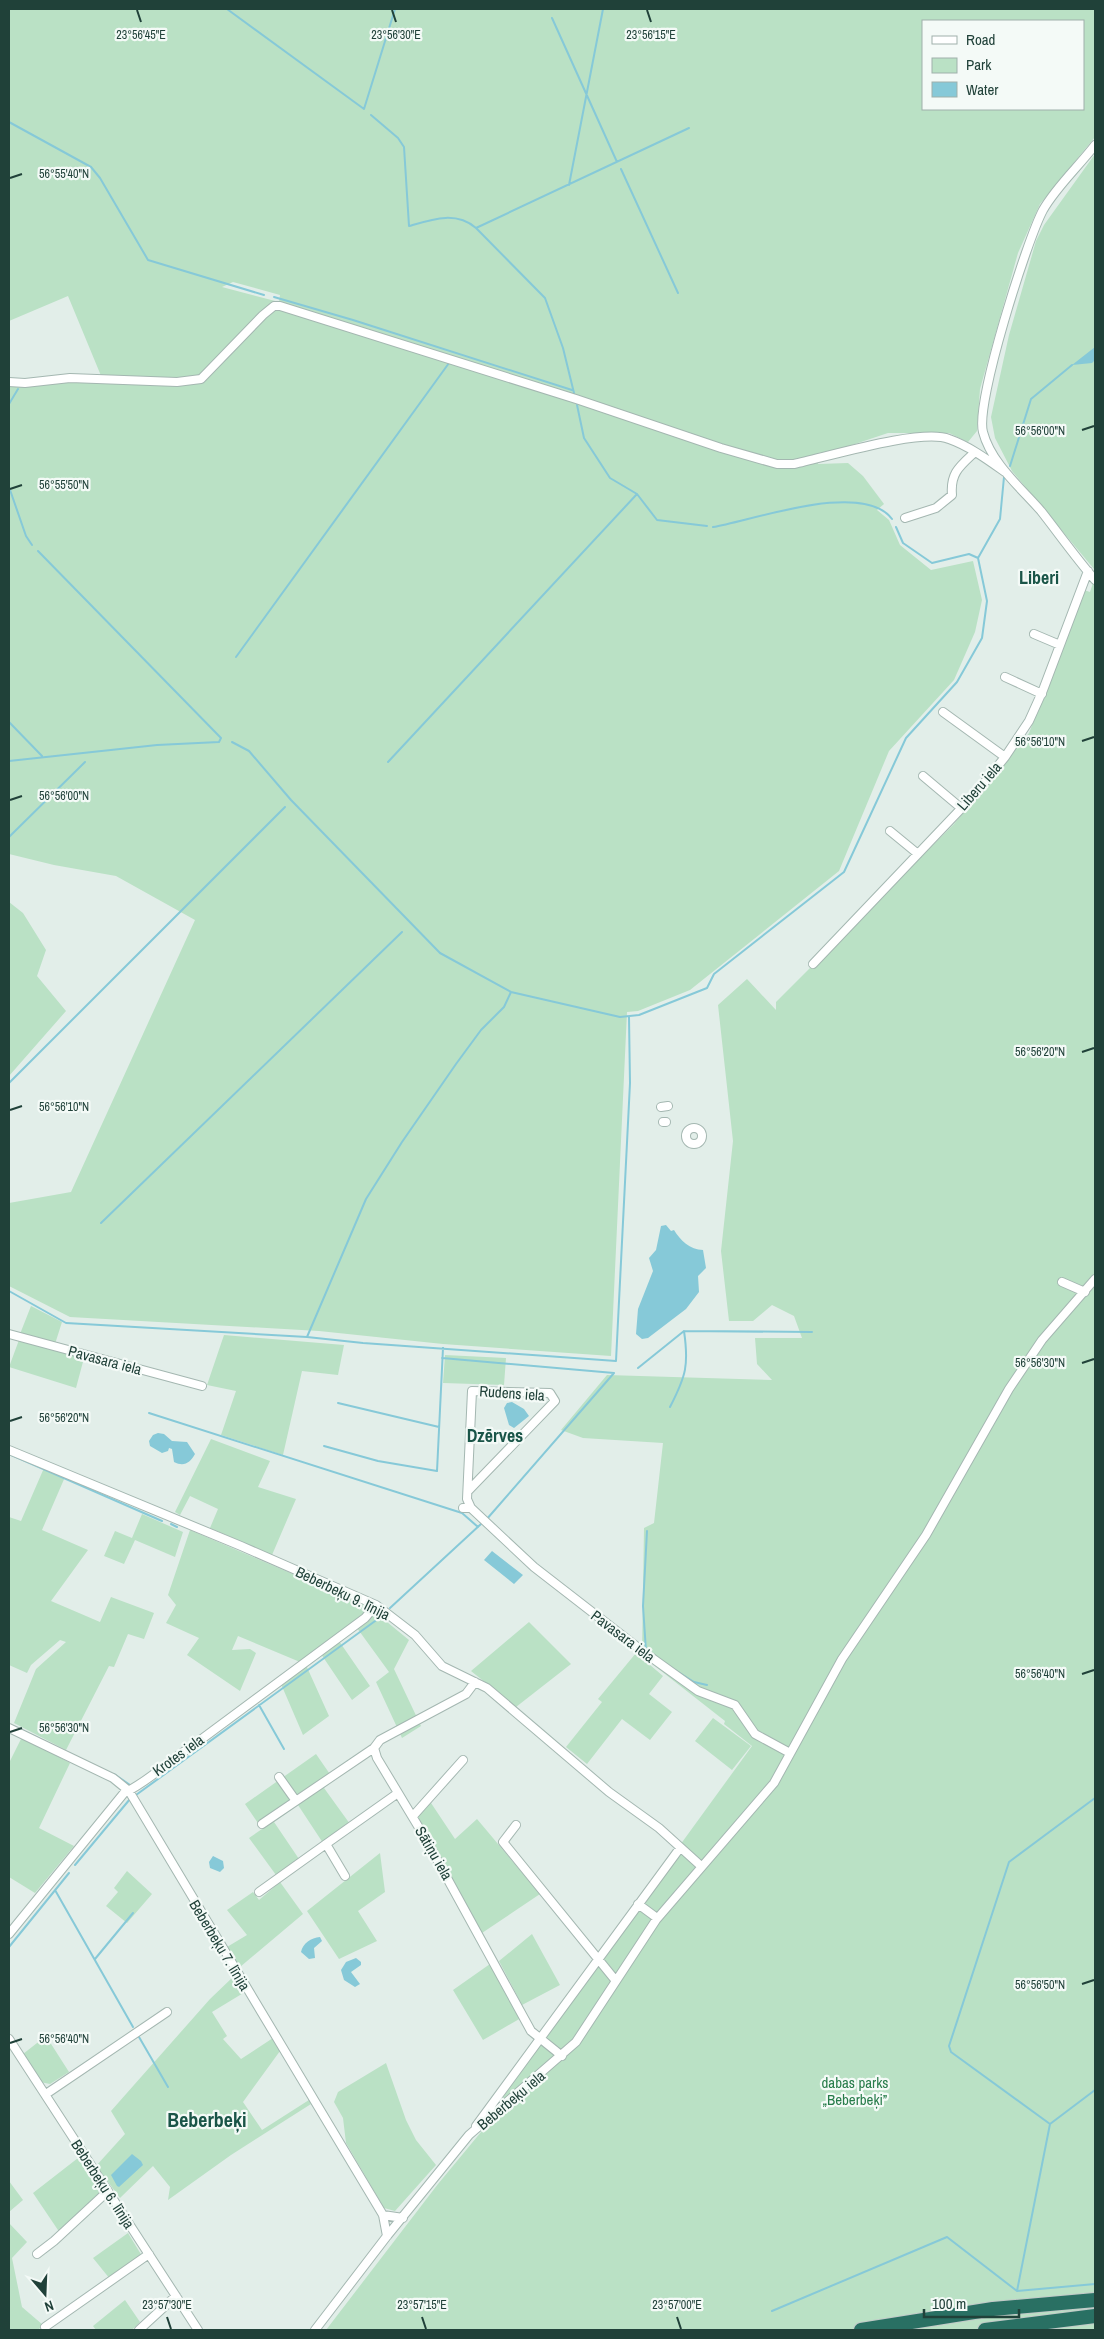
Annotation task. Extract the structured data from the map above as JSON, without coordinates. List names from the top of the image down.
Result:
{
  "streets": {
    "street": [
      "Liberu iela",
      "Pavasara iela",
      "Rudens iela",
      "Beberbeķu 9. līnija",
      "Krotes iela",
      "Sātiņu iela",
      "Beberbeķu 7. līnija",
      "Beberbeķu iela",
      "Beberbeķu 6. līnija"
    ]
  },
  "crossings": [
    ["Pavasara iela", "Rudens iela"],
    ["Pavasara iela", "Beberbeķu iela"],
    ["Beberbeķu 9. līnija", "Krotes iela"],
    ["Beberbeķu 9. līnija", "Beberbeķu iela"],
    ["Krotes iela", "Beberbeķu 7. līnija"],
    ["Sātiņu iela", "Beberbeķu iela"],
    ["Beberbeķu 7. līnija", "Beberbeķu iela"]
  ],
  "districts": ["Liberi", "Dzērves", "Beberbeķi"],
  "parks": ["dabas parks „Beberbeķi”"],
  "legend": ["Road", "Park", "Water"],
  "scale_bar": "100 m",
  "north": "bottom",
  "coordinates": [
    "23°56'30\"E",
    "23°56'45\"E",
    "23°56'15\"E",
    "56°55'40\"N",
    "56°56'00\"N",
    "56°55'50\"N",
    "56°56'10\"N",
    "56°56'20\"N",
    "56°56'30\"N",
    "56°56'40\"N",
    "56°56'50\"N",
    "23°57'30\"E",
    "23°57'15\"E",
    "23°57'00\"E"
  ]
}
